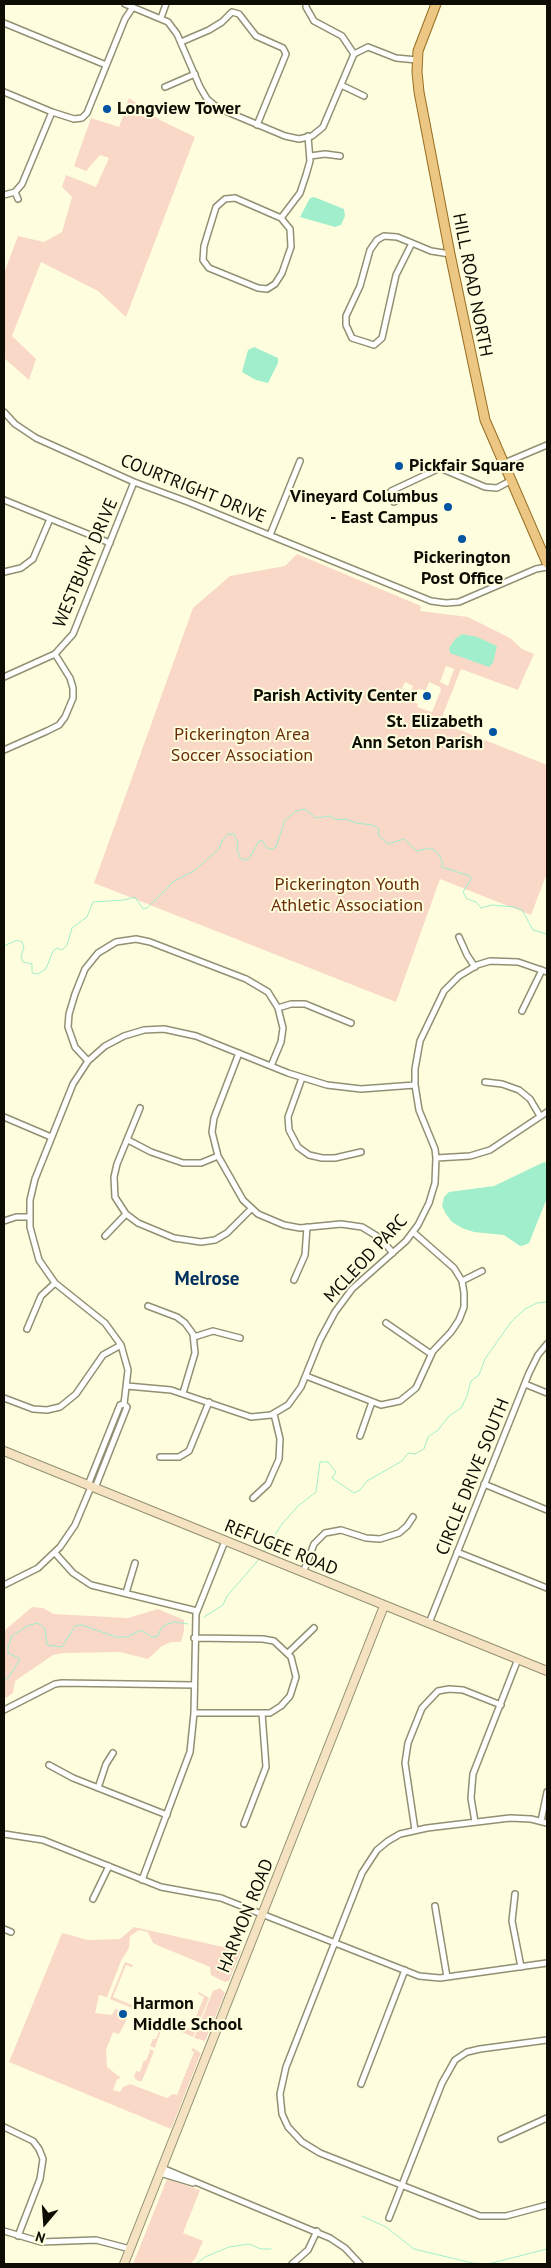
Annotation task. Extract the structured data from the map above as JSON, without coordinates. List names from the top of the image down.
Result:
{
  "streets": {
    "main road": ["HILL ROAD NORTH", "REFUGEE ROAD", "HARMON ROAD"],
    "street": [
      "COURTRIGHT DRIVE",
      "WESTBURY DRIVE",
      "MCLEOD PARC",
      "CIRCLE DRIVE SOUTH"
    ]
  },
  "crossings": [
    ["HILL ROAD NORTH", "COURTRIGHT DRIVE"],
    ["COURTRIGHT DRIVE", "WESTBURY DRIVE"],
    ["CIRCLE DRIVE SOUTH", "REFUGEE ROAD"],
    ["REFUGEE ROAD", "HARMON ROAD"]
  ],
  "districts": ["Melrose"],
  "parks": ["Pickerington Area Soccer Association", "Pickerington Youth Athletic Association"],
  "places": [
    "Longview Tower",
    "Pickfair Square",
    "Vineyard Columbus - East Campus",
    "Pickerington Post Office",
    "Parish Activity Center",
    "St. Elizabeth Ann Seton Parish",
    "Harmon Middle School"
  ],
  "north": "bottom"
}
